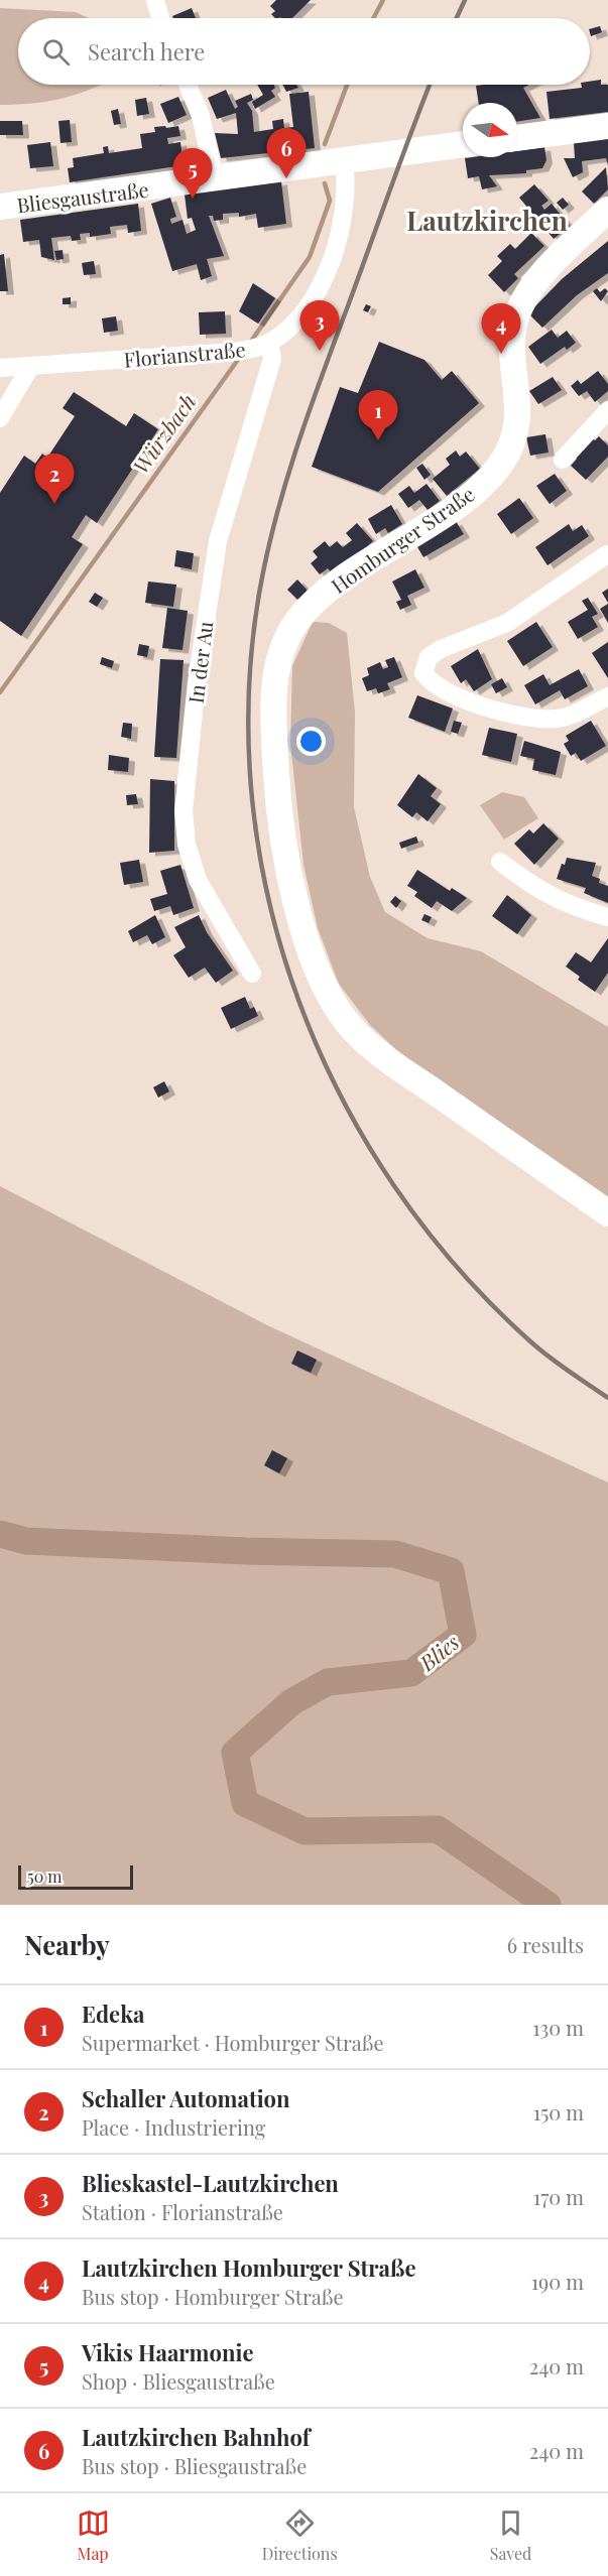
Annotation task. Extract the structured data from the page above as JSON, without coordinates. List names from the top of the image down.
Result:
{
  "streets": {
    "main road": ["Bliesgaustraße", "Homburger Straße"],
    "street": ["Florianstraße", "In der Au"]
  },
  "crossings": [
    ["Bliesgaustraße", "Florianstraße"],
    ["Florianstraße", "In der Au"]
  ],
  "districts": ["Lautzkirchen"],
  "water": ["Würzbach", "Blies"],
  "scale_bar": "50 m",
  "north": "right",
  "page": {
    "search": "Search here",
    "pins": [
      "6",
      "5",
      "3",
      "4",
      "1",
      "2"
    ],
    "scale": "50 m",
    "heading": ["Nearby", "6 results"],
    "list": [
      {
        "mark": "1",
        "name": "Edeka",
        "note": "Supermarket · Homburger Straße",
        "value": "130 m"
      },
      {
        "mark": "2",
        "name": "Schaller Automation",
        "note": "Place · Industriering",
        "value": "150 m"
      },
      {
        "mark": "3",
        "name": "Blieskastel-Lautzkirchen",
        "note": "Station · Florianstraße",
        "value": "170 m"
      },
      {
        "mark": "4",
        "name": "Lautzkirchen Homburger Straße",
        "note": "Bus stop · Homburger Straße",
        "value": "190 m"
      },
      {
        "mark": "5",
        "name": "Vikis Haarmonie",
        "note": "Shop · Bliesgaustraße",
        "value": "240 m"
      },
      {
        "mark": "6",
        "name": "Lautzkirchen Bahnhof",
        "note": "Bus stop · Bliesgaustraße",
        "value": "240 m"
      }
    ],
    "nav": ["Map", "Directions", "Saved"]
  }
}
